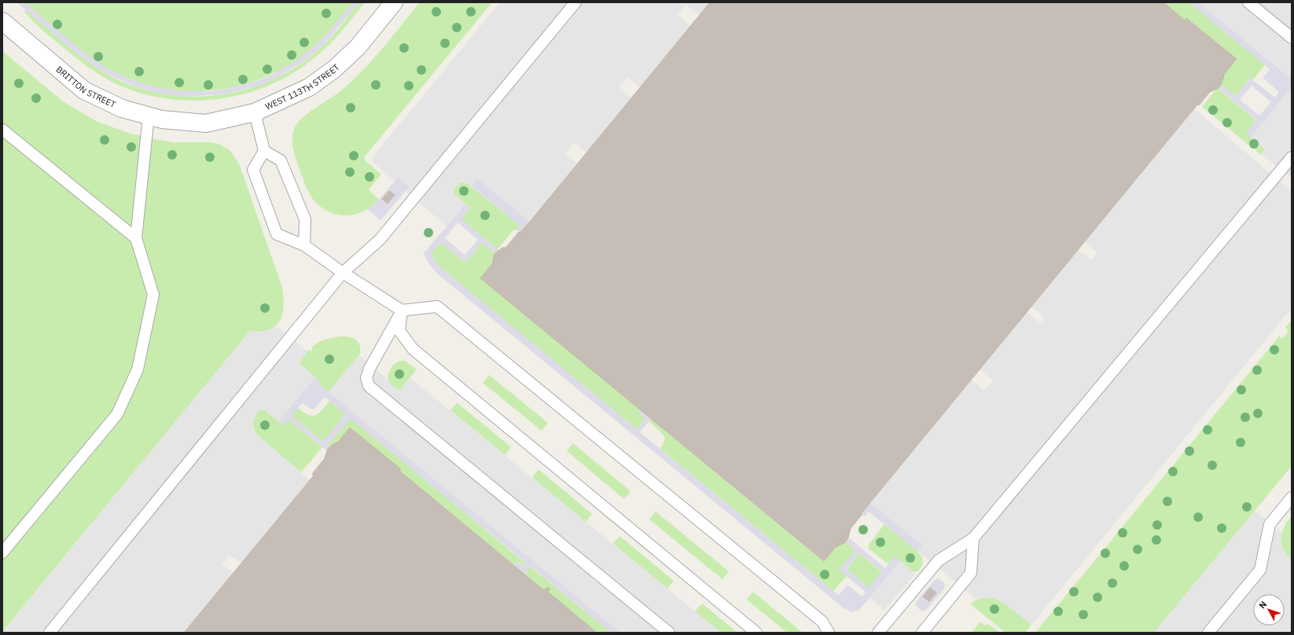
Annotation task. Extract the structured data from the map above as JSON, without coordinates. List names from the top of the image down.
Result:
{
  "streets": {
    "street": ["BRITTON STREET", "WEST 113TH STREET"]
  },
  "crossings": [
    ["BRITTON STREET", "WEST 113TH STREET"]
  ],
  "north": "top left"
}
